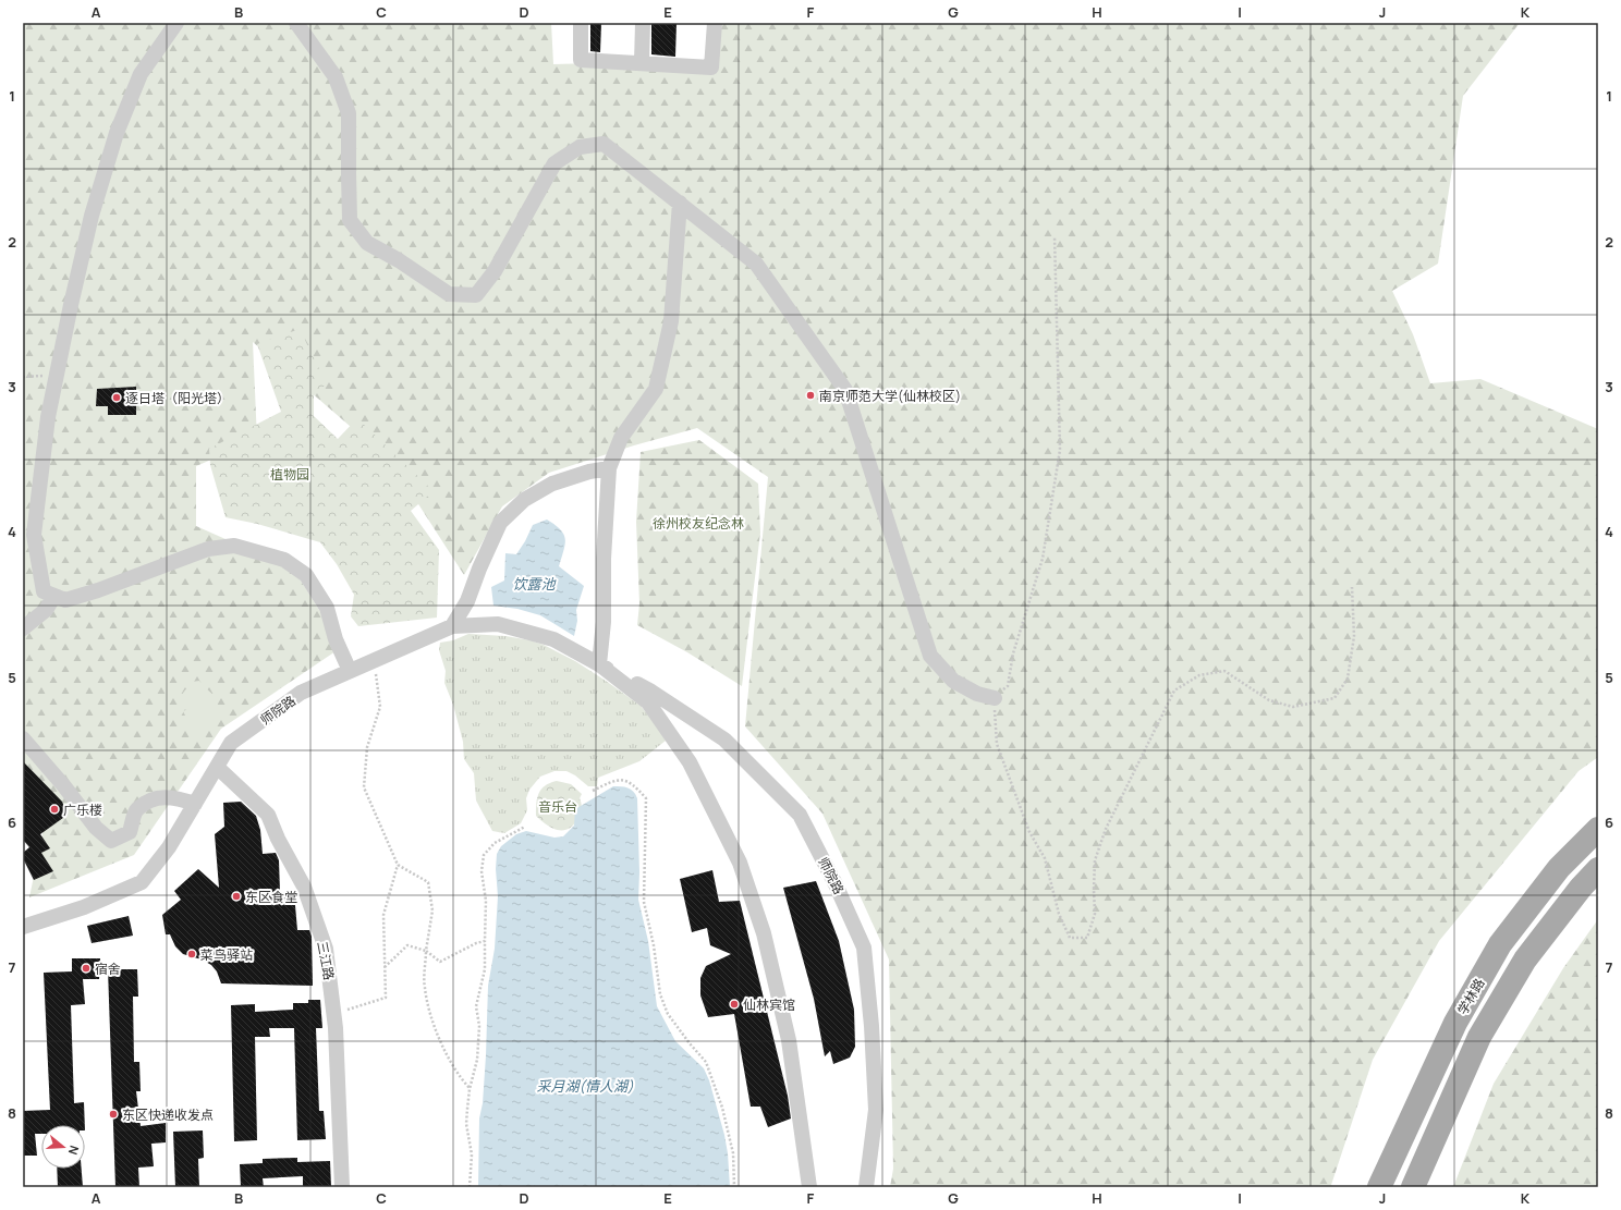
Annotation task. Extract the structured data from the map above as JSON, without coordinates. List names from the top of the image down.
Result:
{
  "streets": {
    "main road": ["学林路"],
    "street": ["师院路", "三江路"]
  },
  "crossings": [
    ["师院路", "三江路"]
  ],
  "water": ["饮露池", "采月湖(情人湖)"],
  "parks": ["植物园", "徐州校友纪念林", "音乐台"],
  "places": [
    "南京师范大学(仙林校区)",
    "逐日塔（阳光塔）",
    "广乐楼",
    "东区食堂",
    "菜鸟驿站",
    "宿舍",
    "仙林宾馆",
    "东区快递收发点"
  ],
  "north": "right",
  "grid": {
    "columns": [
      "A",
      "B",
      "C",
      "D",
      "E",
      "F",
      "G",
      "H",
      "I",
      "J",
      "K"
    ],
    "rows": [
      "1",
      "2",
      "3",
      "4",
      "5",
      "6",
      "7",
      "8"
    ]
  }
}
